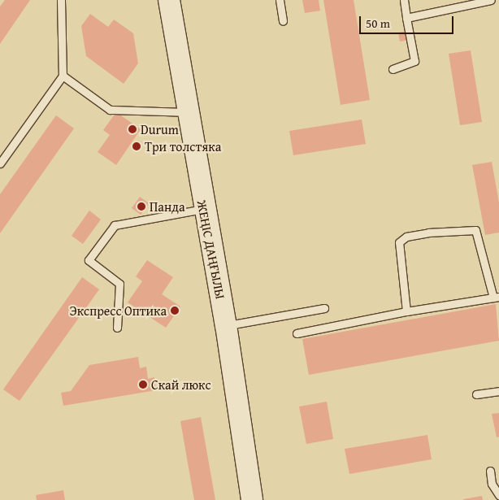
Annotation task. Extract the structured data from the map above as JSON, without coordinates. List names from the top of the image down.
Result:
{
  "streets": {
    "main road": ["ЖЕҢІС ДАҢҒЫЛЫ"]
  },
  "places": [
    "Durum",
    "Три толстяка",
    "Панда",
    "Экспресс Оптика",
    "Скай люкс"
  ],
  "scale_bar": "50 m"
}
